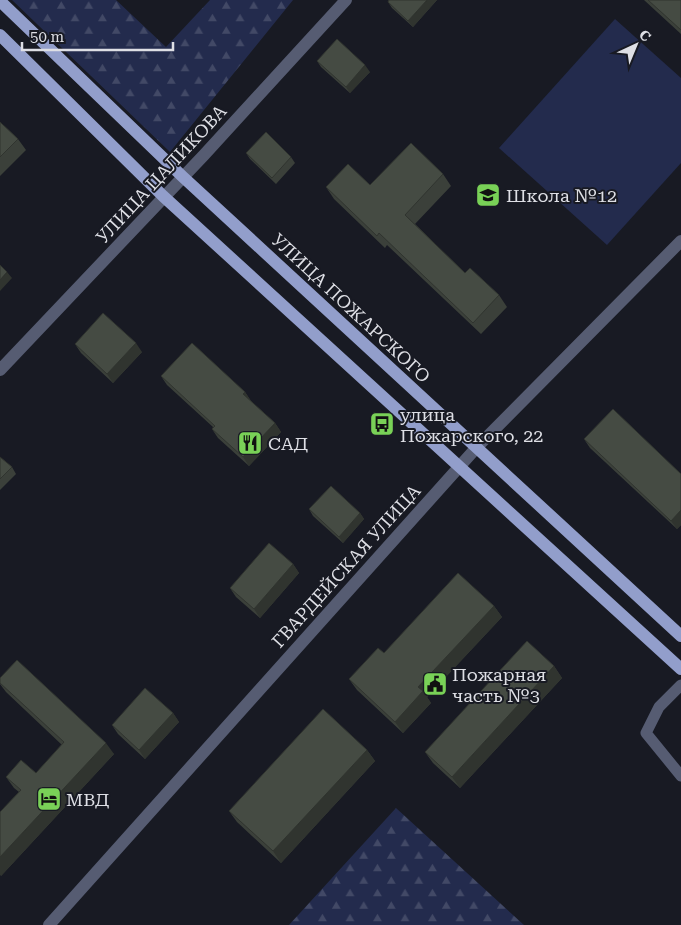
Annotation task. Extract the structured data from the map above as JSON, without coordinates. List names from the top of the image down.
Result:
{
  "streets": {
    "main road": ["УЛИЦА ПОЖАРСКОГО"],
    "street": ["УЛИЦА ЦАЛИКОВА", "ГВАРДЕЙСКАЯ УЛИЦА"]
  },
  "crossings": [
    ["УЛИЦА ЦАЛИКОВА", "УЛИЦА ПОЖАРСКОГО"],
    ["УЛИЦА ПОЖАРСКОГО", "ГВАРДЕЙСКАЯ УЛИЦА"]
  ],
  "places": {
    "school or university": ["Школа №12"],
    "bus stop": ["улица Пожарского, 22"],
    "restaurant": ["САД"],
    "public building": ["Пожарная часть №3"],
    "hotel": ["МВД"]
  },
  "scale_bar": "50 m",
  "north": "top right"
}
